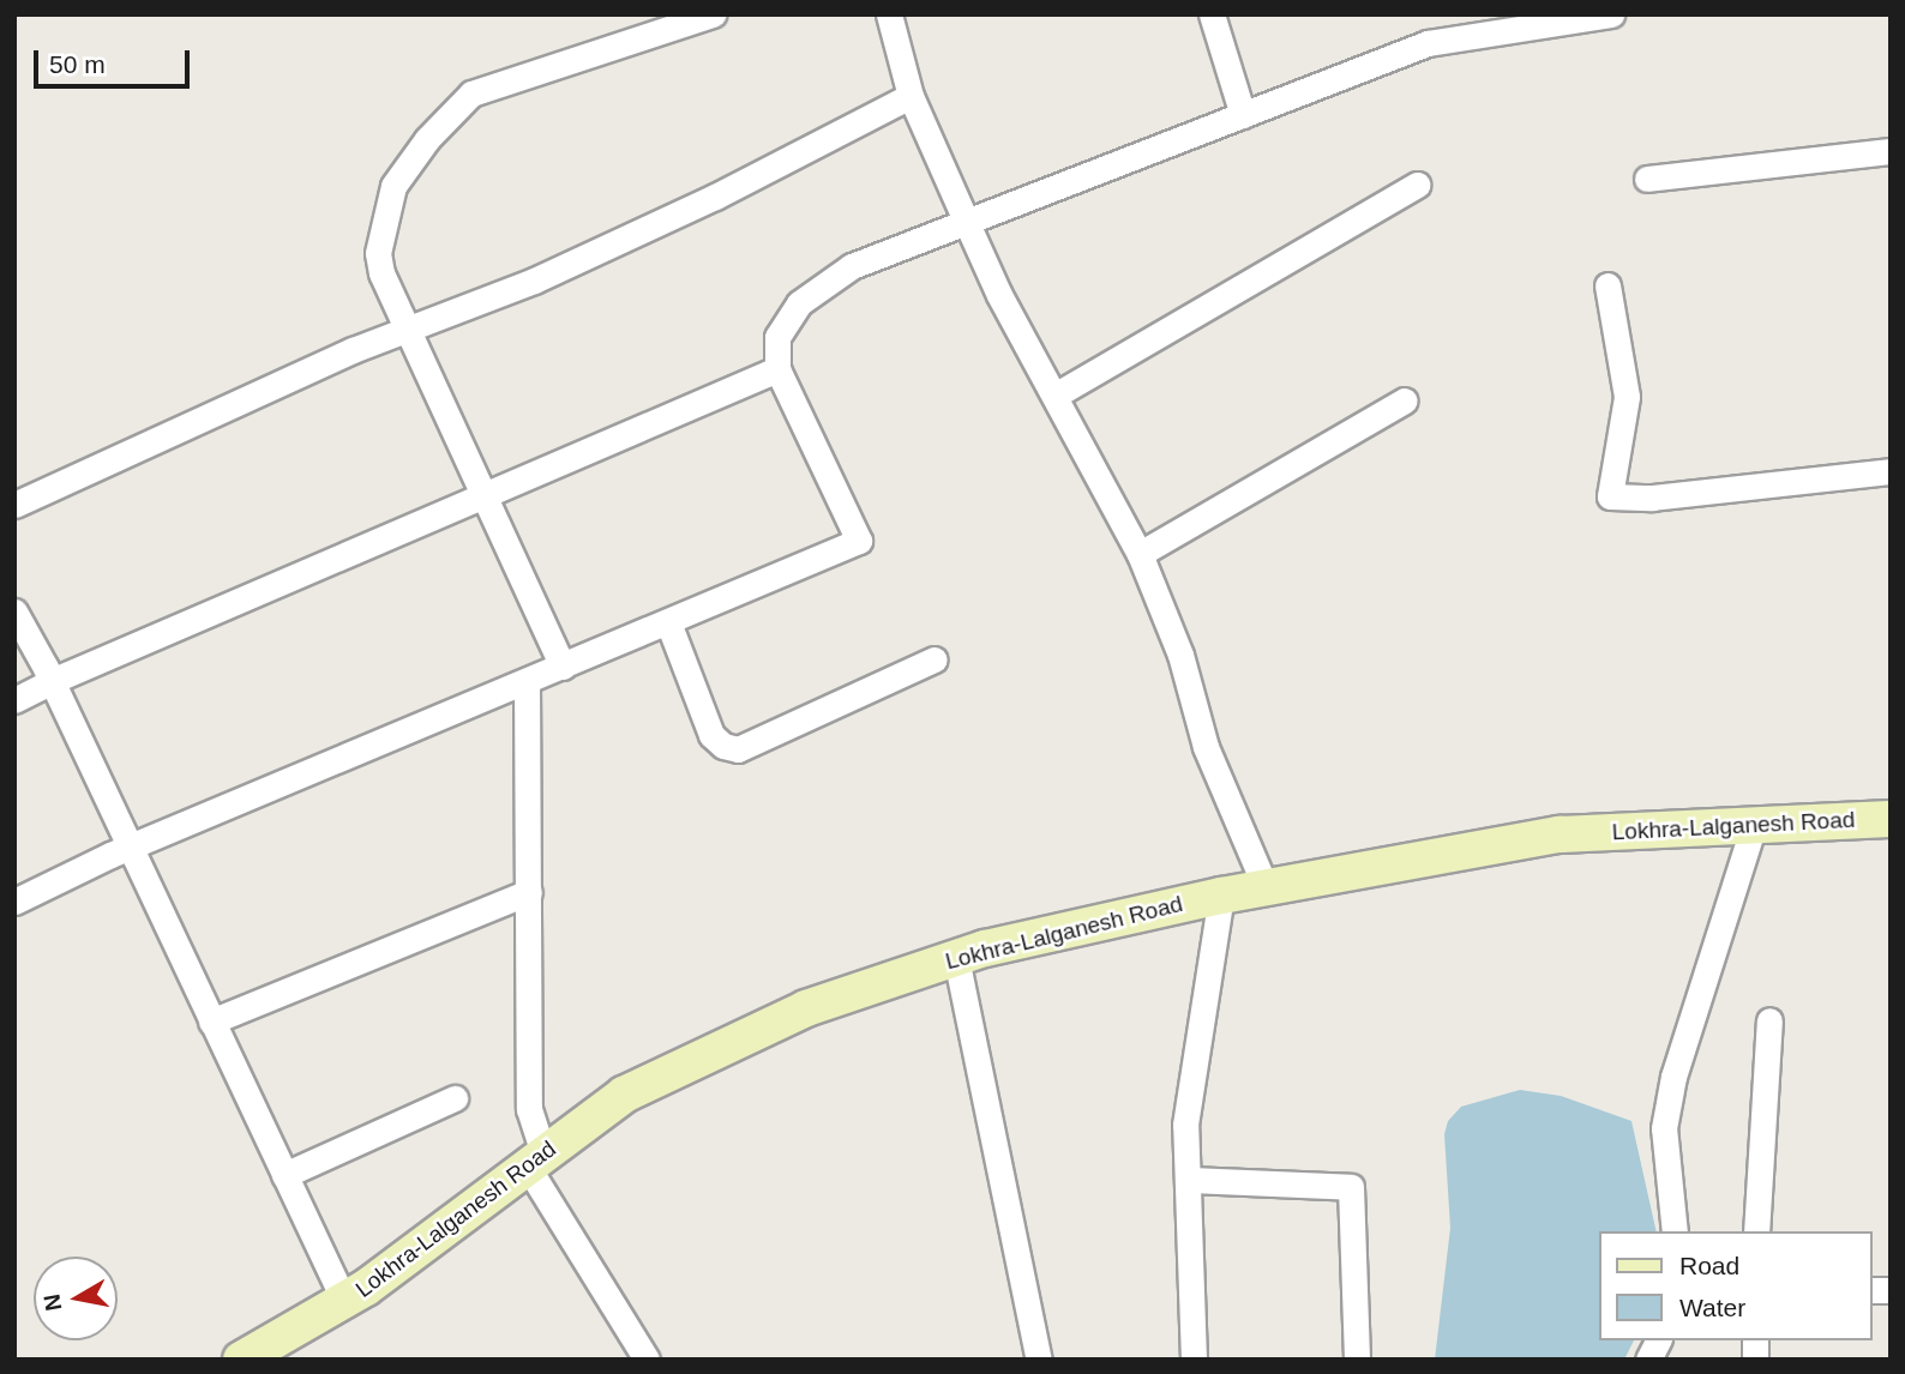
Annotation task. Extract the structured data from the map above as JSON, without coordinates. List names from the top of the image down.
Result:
{
  "streets": {
    "main road": ["Lokhra-Lalganesh Road"]
  },
  "legend": ["Road", "Water"],
  "scale_bar": "50 m",
  "north": "left"
}
